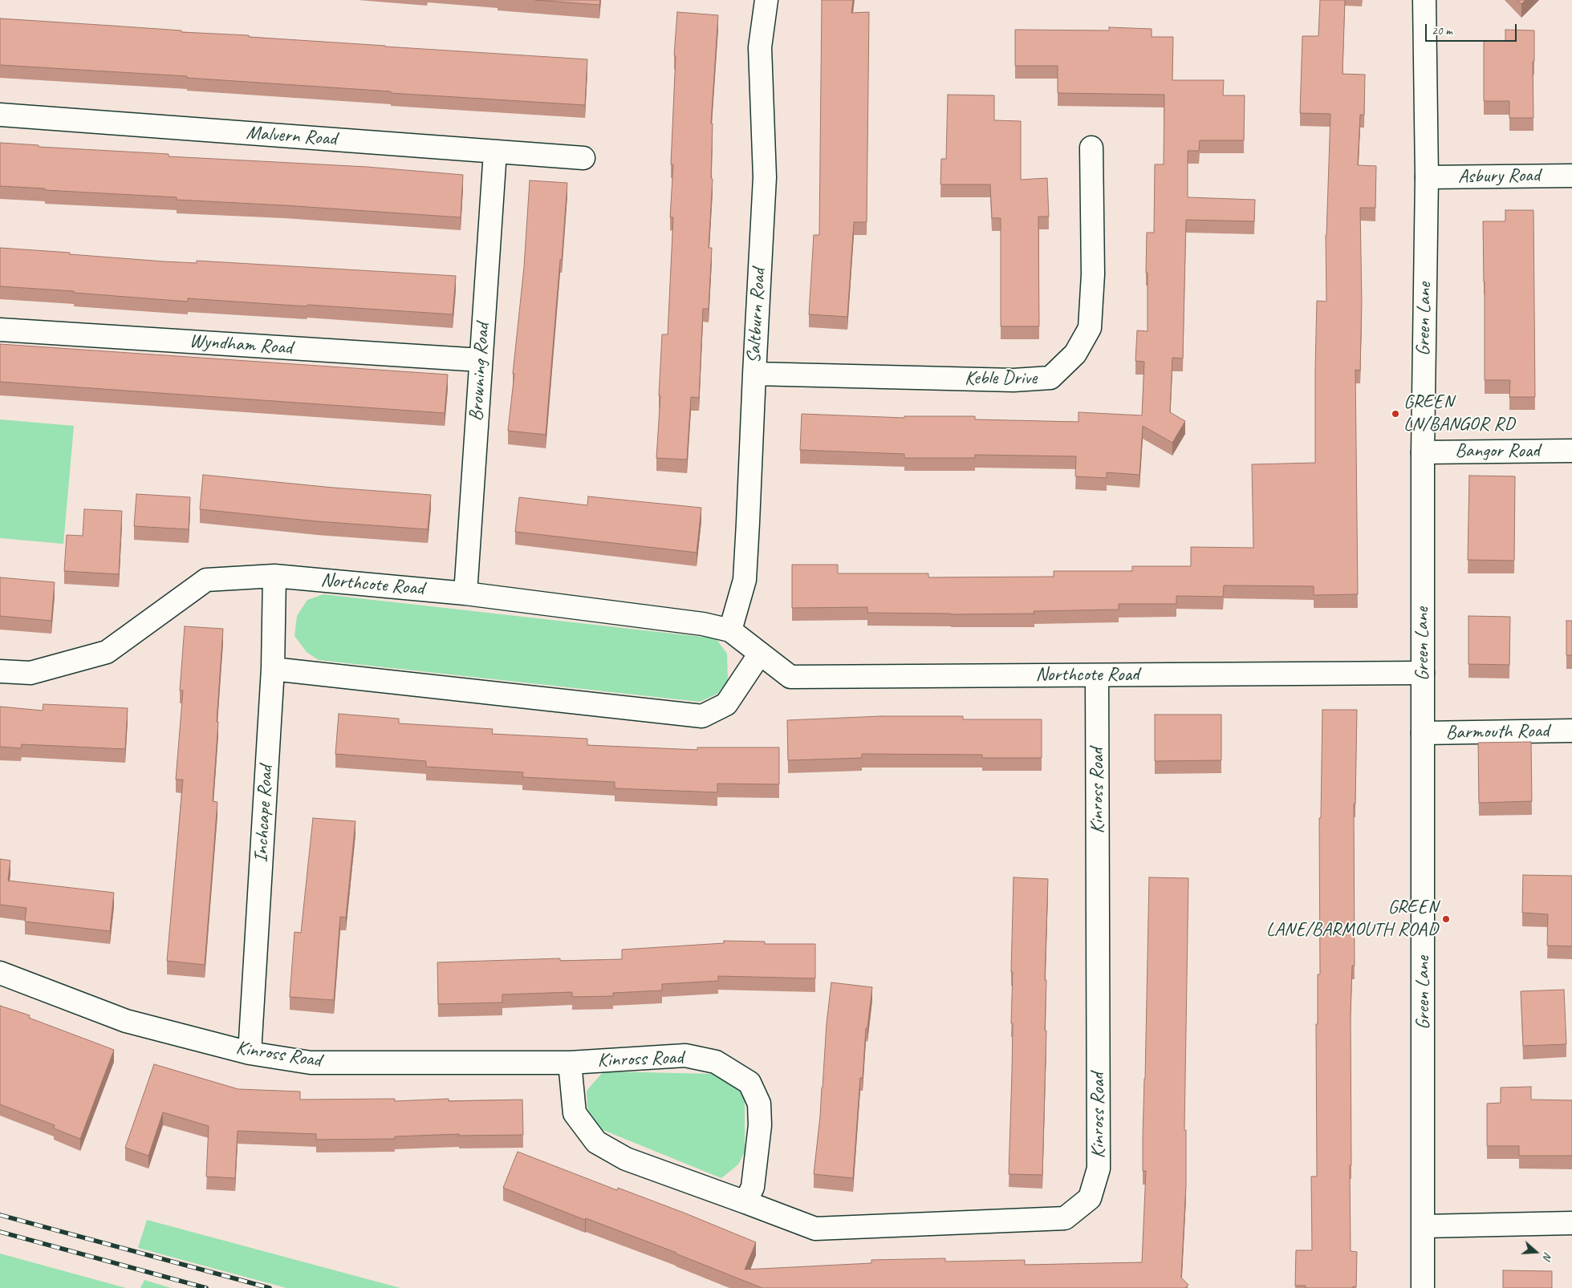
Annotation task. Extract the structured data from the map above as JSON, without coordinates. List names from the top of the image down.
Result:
{
  "streets": {
    "street": [
      "Malvern Road",
      "Asbury Road",
      "Saltburn Road",
      "Green Lane",
      "Wyndham Road",
      "Browning Road",
      "Keble Drive",
      "Bangor Road",
      "Northcote Road",
      "Barmouth Road",
      "Kinross Road",
      "Inchcape Road"
    ]
  },
  "crossings": [
    ["Malvern Road", "Browning Road"],
    ["Asbury Road", "Green Lane"],
    ["Saltburn Road", "Keble Drive"],
    ["Saltburn Road", "Northcote Road"],
    ["Green Lane", "Bangor Road"],
    ["Green Lane", "Northcote Road"],
    ["Green Lane", "Barmouth Road"],
    ["Wyndham Road", "Browning Road"],
    ["Browning Road", "Northcote Road"],
    ["Northcote Road", "Kinross Road"],
    ["Northcote Road", "Inchcape Road"],
    ["Kinross Road", "Inchcape Road"]
  ],
  "places": ["GREEN LN/BANGOR RD", "GREEN LANE/BARMOUTH ROAD"],
  "scale_bar": "20 m",
  "north": "right"
}
